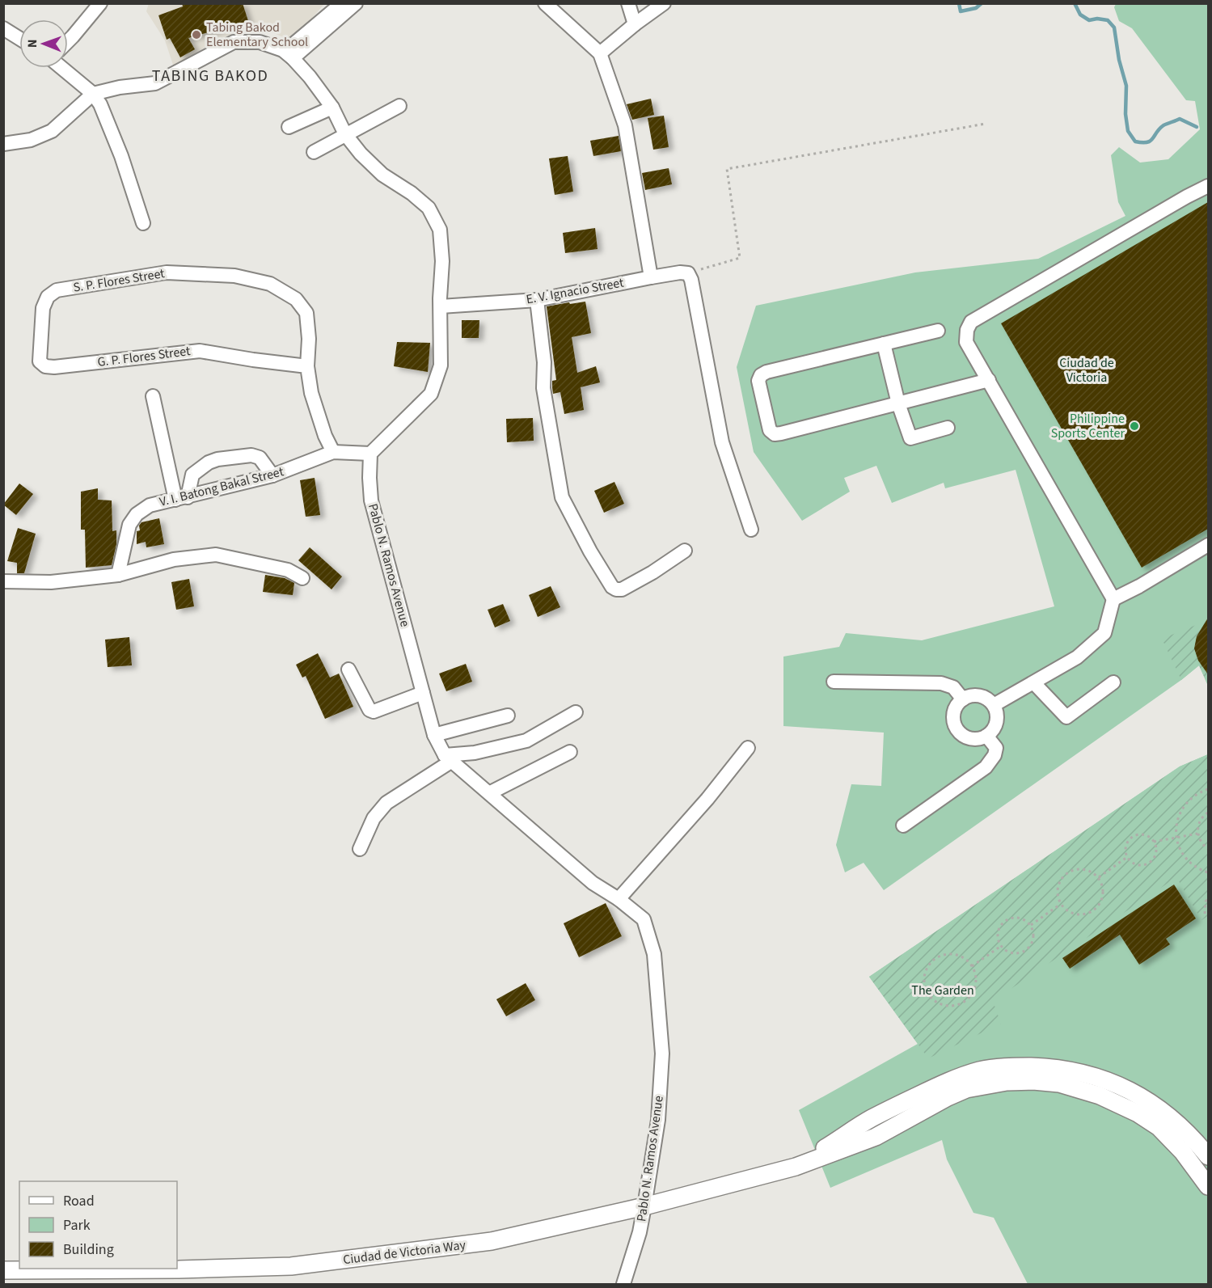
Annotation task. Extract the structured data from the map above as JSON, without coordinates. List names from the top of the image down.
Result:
{
  "streets": {
    "main road": ["Ciudad de Victoria Way"],
    "street": [
      "S. P. Flores Street",
      "E. V. Ignacio Street",
      "G. P. Flores Street",
      "V. I. Batong Bakal Street",
      "Pablo N. Ramos Avenue"
    ]
  },
  "crossings": [
    ["S. P. Flores Street", "G. P. Flores Street"],
    ["S. P. Flores Street", "V. I. Batong Bakal Street"],
    ["V. I. Batong Bakal Street", "Pablo N. Ramos Avenue"],
    ["Pablo N. Ramos Avenue", "Ciudad de Victoria Way"]
  ],
  "districts": ["TABING BAKOD"],
  "parks": ["Ciudad de Victoria", "The Garden"],
  "places": ["Tabing Bakod Elementary School", "Philippine Sports Center"],
  "legend": ["Road", "Park", "Building"],
  "north": "left"
}
